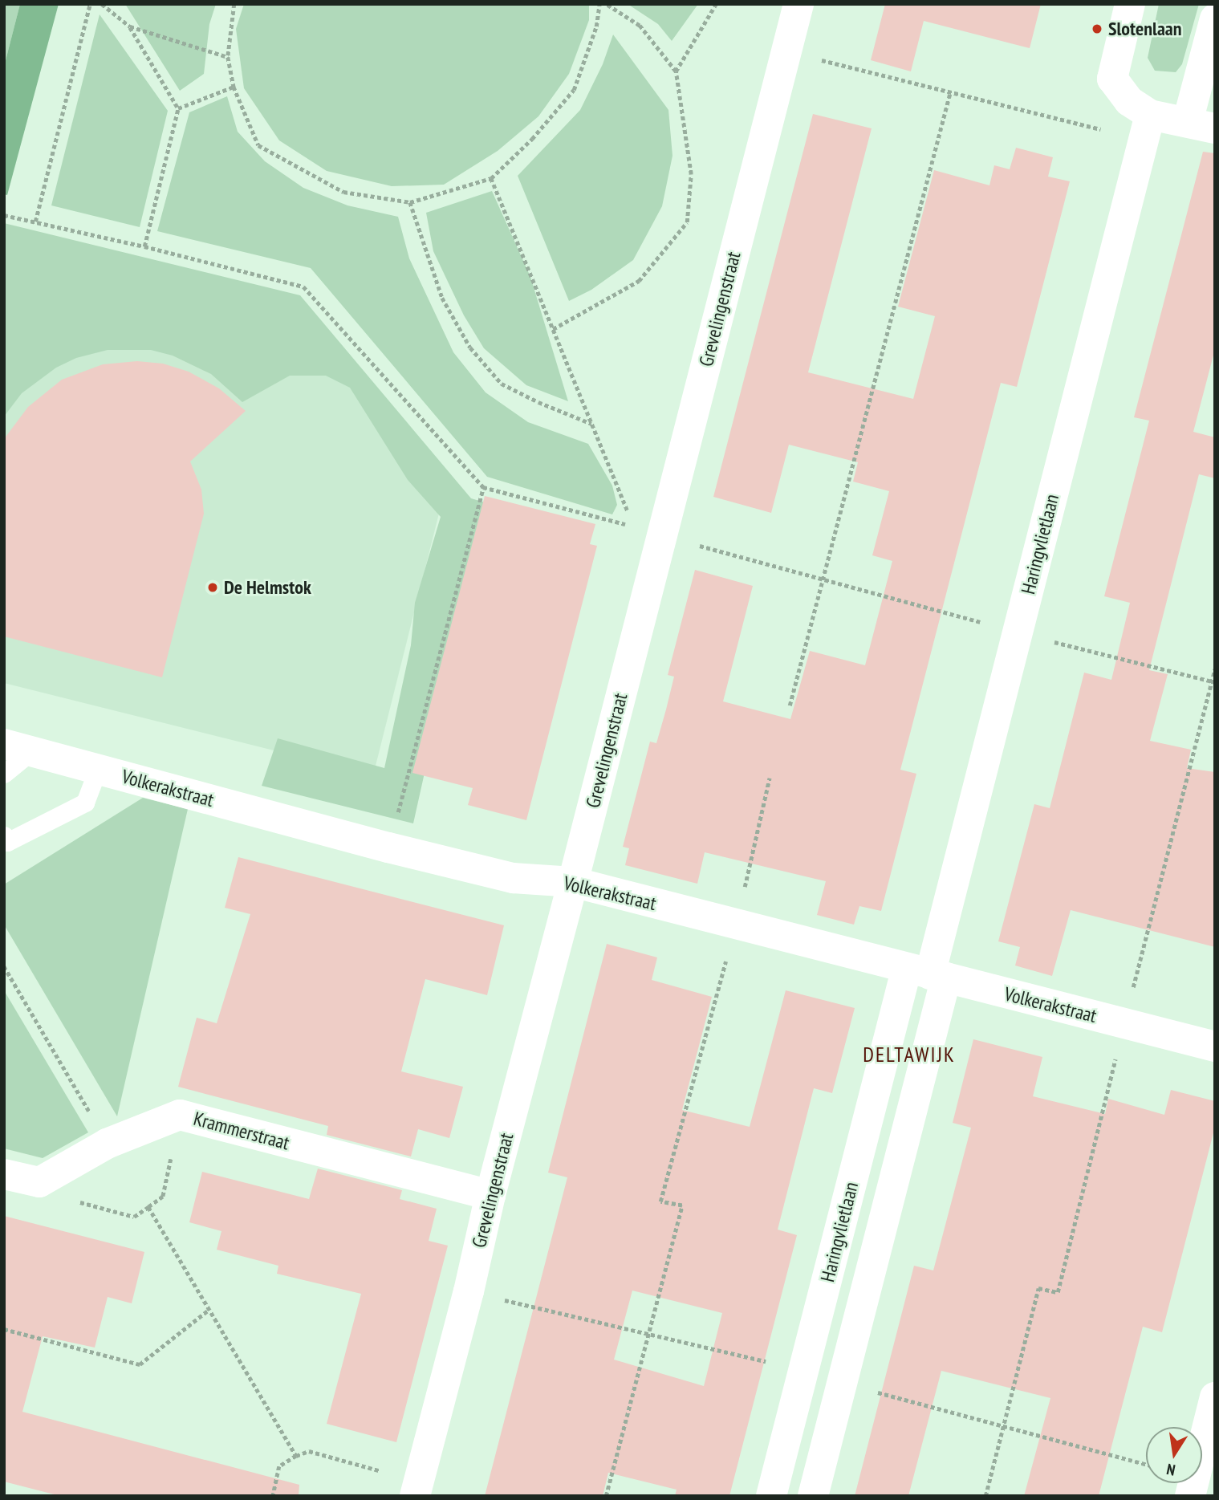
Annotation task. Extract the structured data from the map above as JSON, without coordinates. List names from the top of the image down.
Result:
{
  "streets": {
    "street": [
      "Grevelingenstraat",
      "Haringvlietlaan",
      "Volkerakstraat",
      "Krammerstraat"
    ]
  },
  "crossings": [
    ["Grevelingenstraat", "Volkerakstraat"],
    ["Grevelingenstraat", "Krammerstraat"],
    ["Haringvlietlaan", "Volkerakstraat"]
  ],
  "districts": ["DELTAWIJK"],
  "places": ["Slotenlaan", "De Helmstok"],
  "north": "bottom"
}
